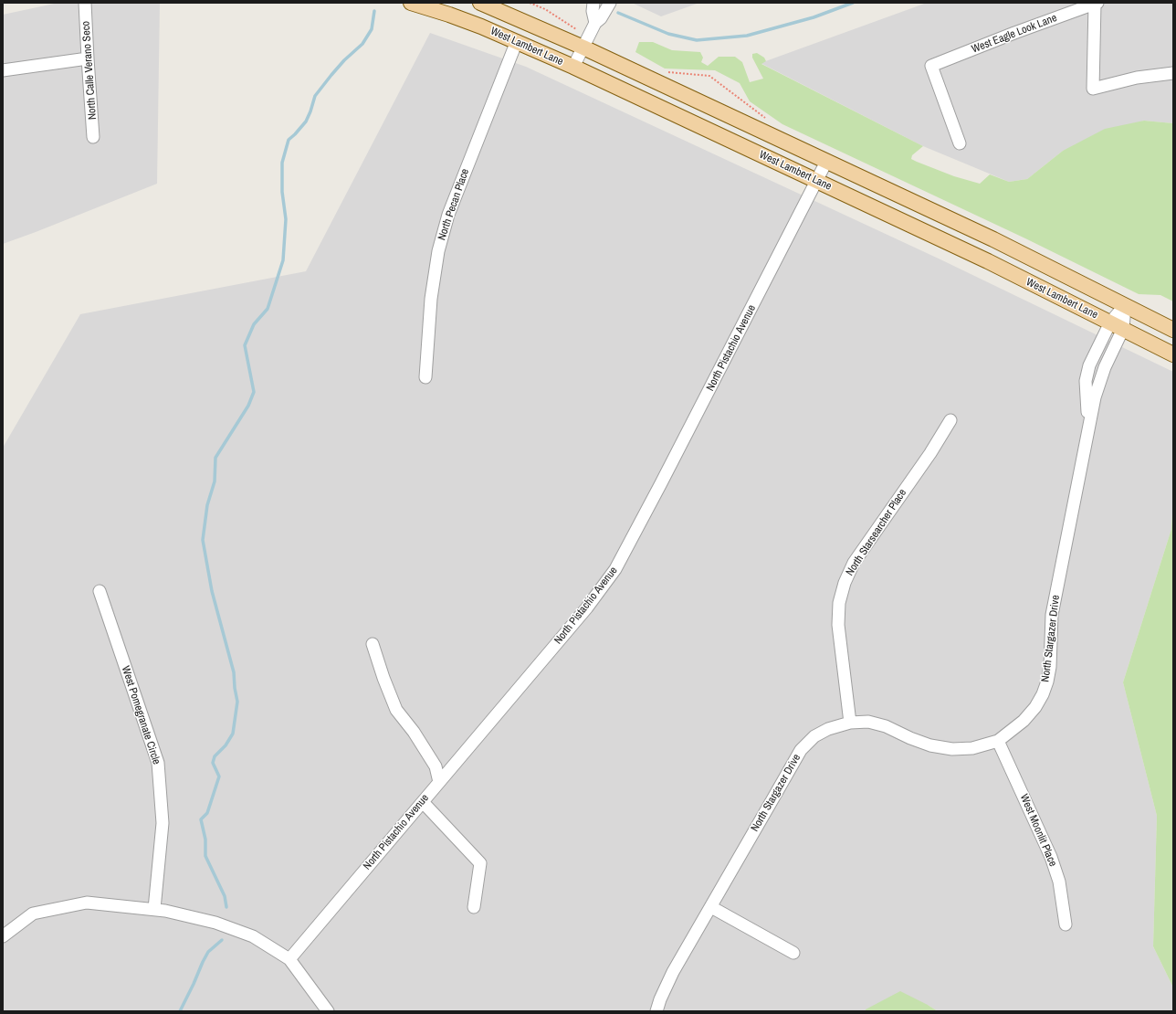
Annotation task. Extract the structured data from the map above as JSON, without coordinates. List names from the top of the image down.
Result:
{
  "streets": {
    "main road": ["West Lambert Lane"],
    "street": [
      "West Eagle Look Lane",
      "North Calle Verano Seco",
      "North Pecan Place",
      "North Pistachio Avenue",
      "North Starsearcher Place",
      "North Stargazer Drive",
      "West Pomegranate Circle",
      "West Moonlit Place"
    ]
  },
  "crossings": [
    ["West Lambert Lane", "North Pecan Place"],
    ["West Lambert Lane", "North Pistachio Avenue"],
    ["West Lambert Lane", "North Stargazer Drive"],
    ["North Starsearcher Place", "North Stargazer Drive"],
    ["North Stargazer Drive", "West Moonlit Place"]
  ]
}
